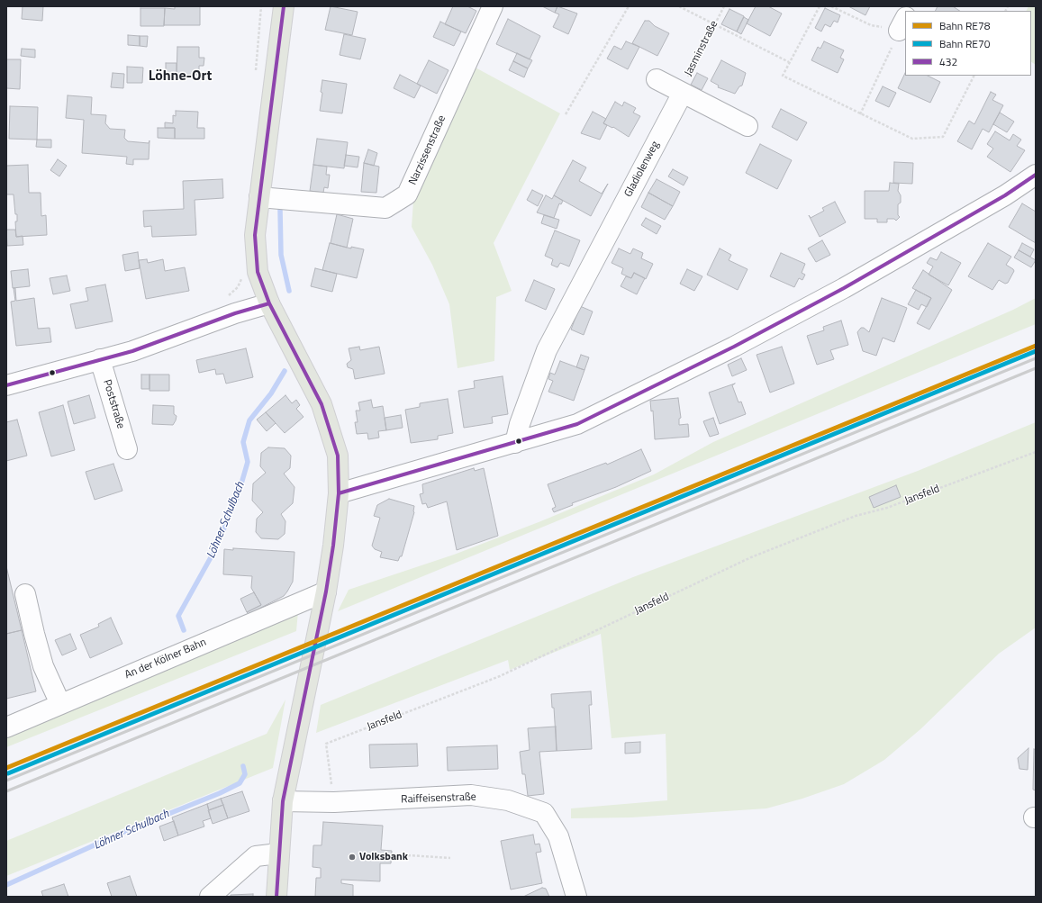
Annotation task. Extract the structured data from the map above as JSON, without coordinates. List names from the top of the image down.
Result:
{
  "streets": {
    "street": [
      "Narzissenstraße",
      "Gladiolenweg",
      "Poststraße",
      "An der Kölner Bahn",
      "Raiffeisenstraße"
    ],
    "path": ["Jasminstraße", "Jansfeld"]
  },
  "crossings": [
    ["Jasminstraße", "Gladiolenweg"],
    ["Jansfeld", "Raiffeisenstraße"]
  ],
  "districts": ["Löhne-Ort"],
  "water": ["Löhner Schulbach"],
  "places": ["Volksbank"],
  "lines": ["transit line 432", "rail line RE78", "rail line RE70"],
  "legend": ["Bahn RE78", "Bahn RE70", "432"]
}
